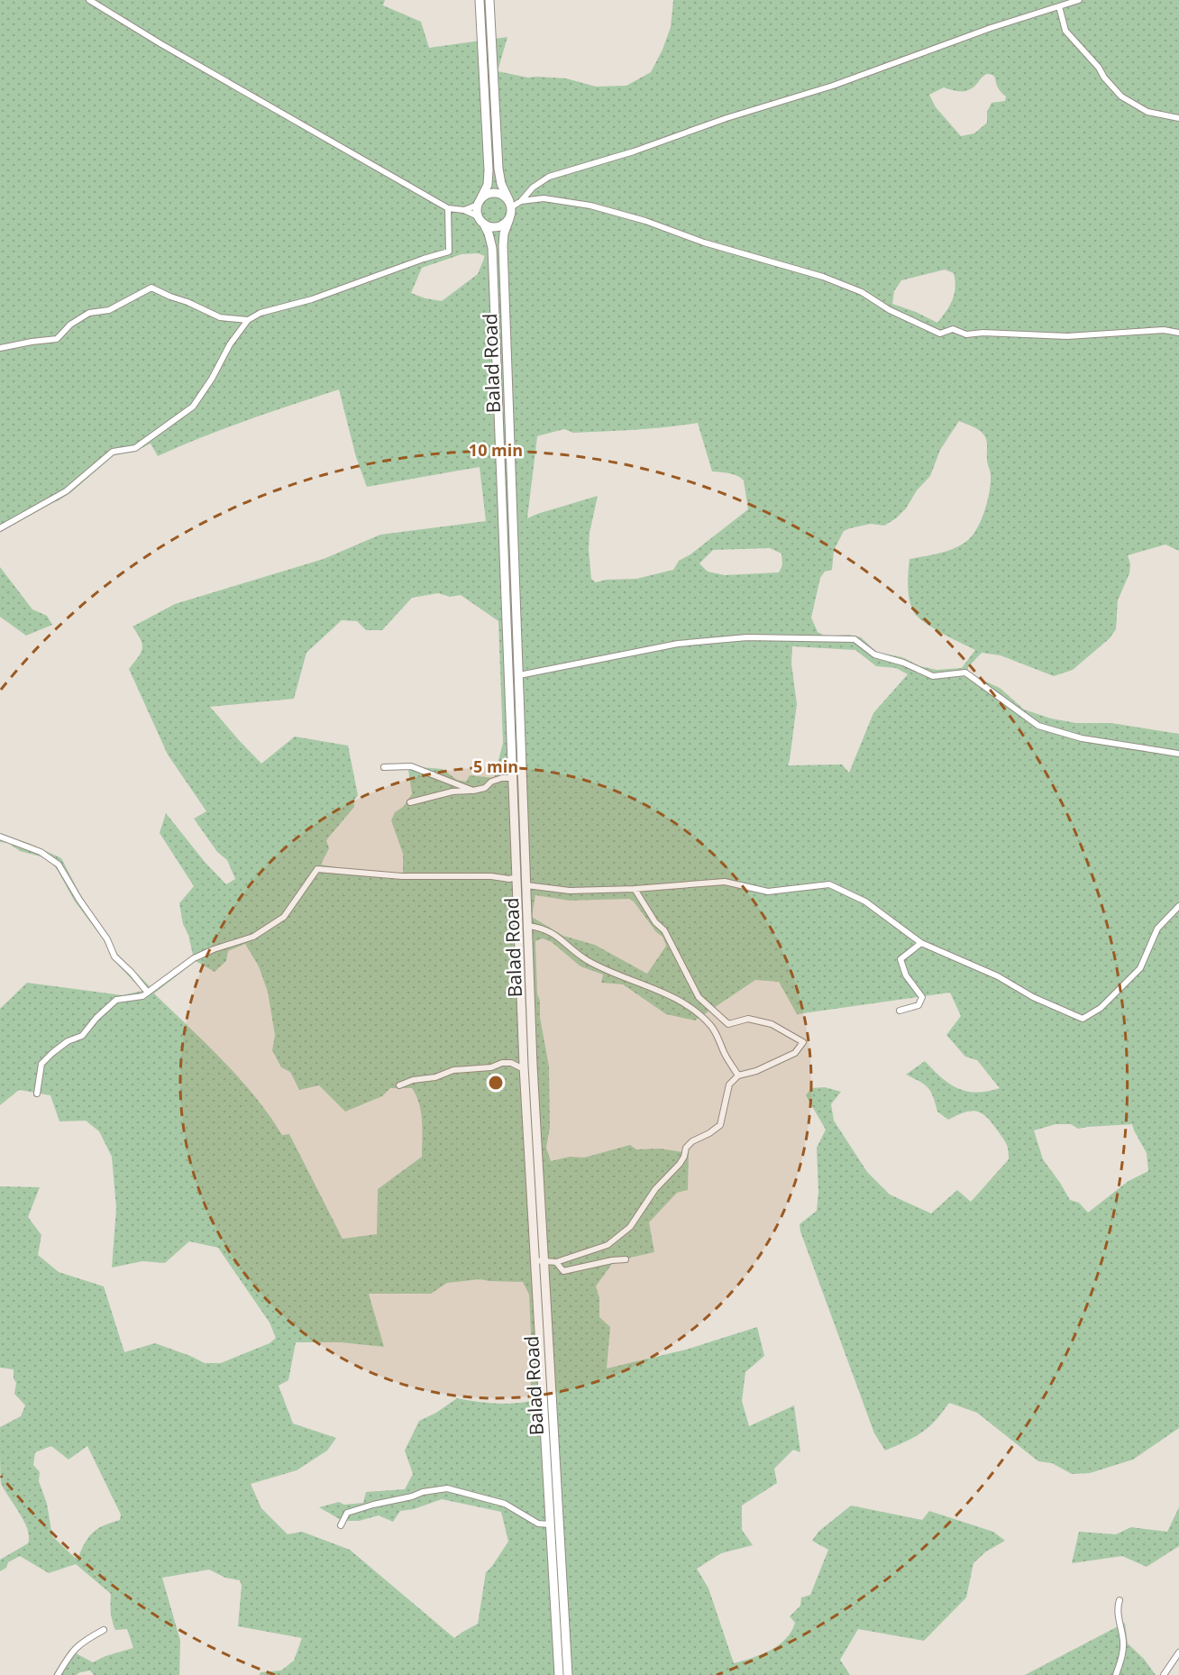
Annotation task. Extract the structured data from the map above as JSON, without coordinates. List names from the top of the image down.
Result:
{
  "streets": {
    "highway": ["Balad Road"]
  },
  "rings": ["10 min", "5 min"]
}
